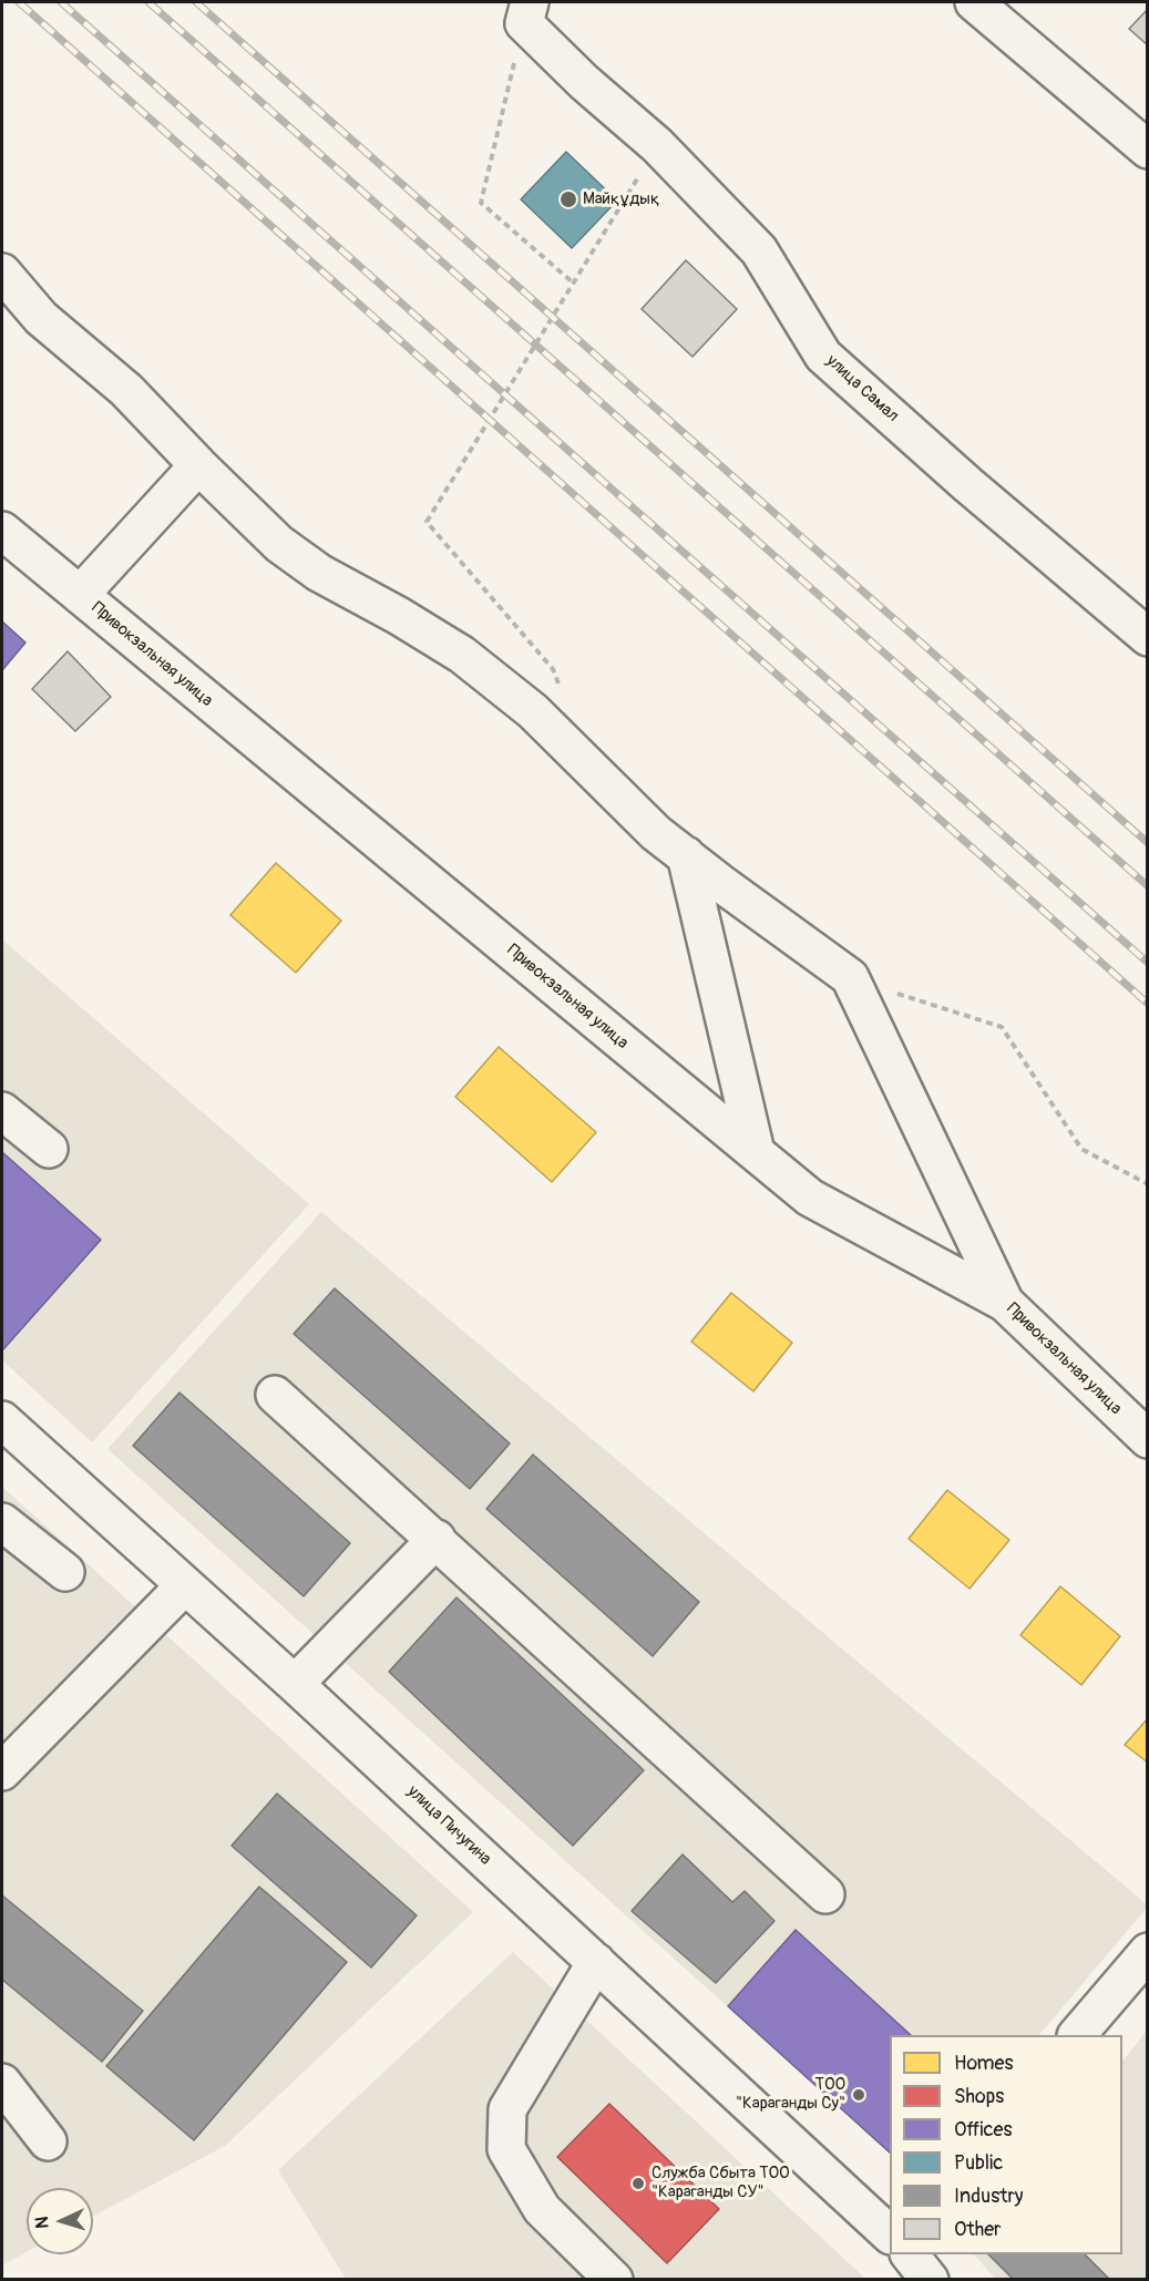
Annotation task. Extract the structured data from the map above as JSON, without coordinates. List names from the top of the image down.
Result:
{
  "streets": {
    "street": ["улица Самал", "Привокзальная улица", "улица Пичугина"]
  },
  "places": ["Майқұдық", "ТОО \"Караганды Су\"", "Служба Сбыта ТОО \"Караганды СУ\""],
  "legend": [
    "Homes",
    "Shops",
    "Offices",
    "Public",
    "Industry",
    "Other"
  ],
  "north": "left"
}
